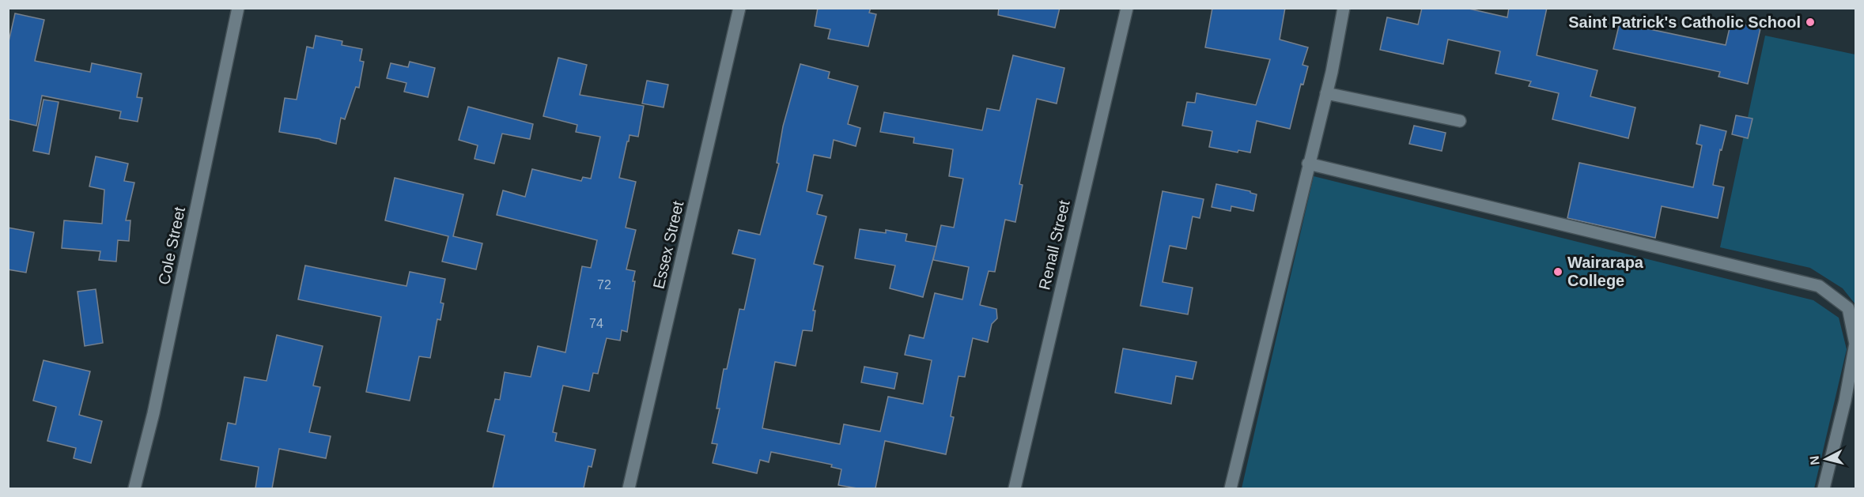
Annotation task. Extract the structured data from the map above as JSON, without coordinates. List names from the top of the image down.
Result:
{
  "streets": {
    "street": ["Essex Street", "Renall Street", "Cole Street"]
  },
  "places": ["Saint Patrick's Catholic School", "Wairarapa College"],
  "house_numbers": ["72", "74"],
  "north": "left"
}
